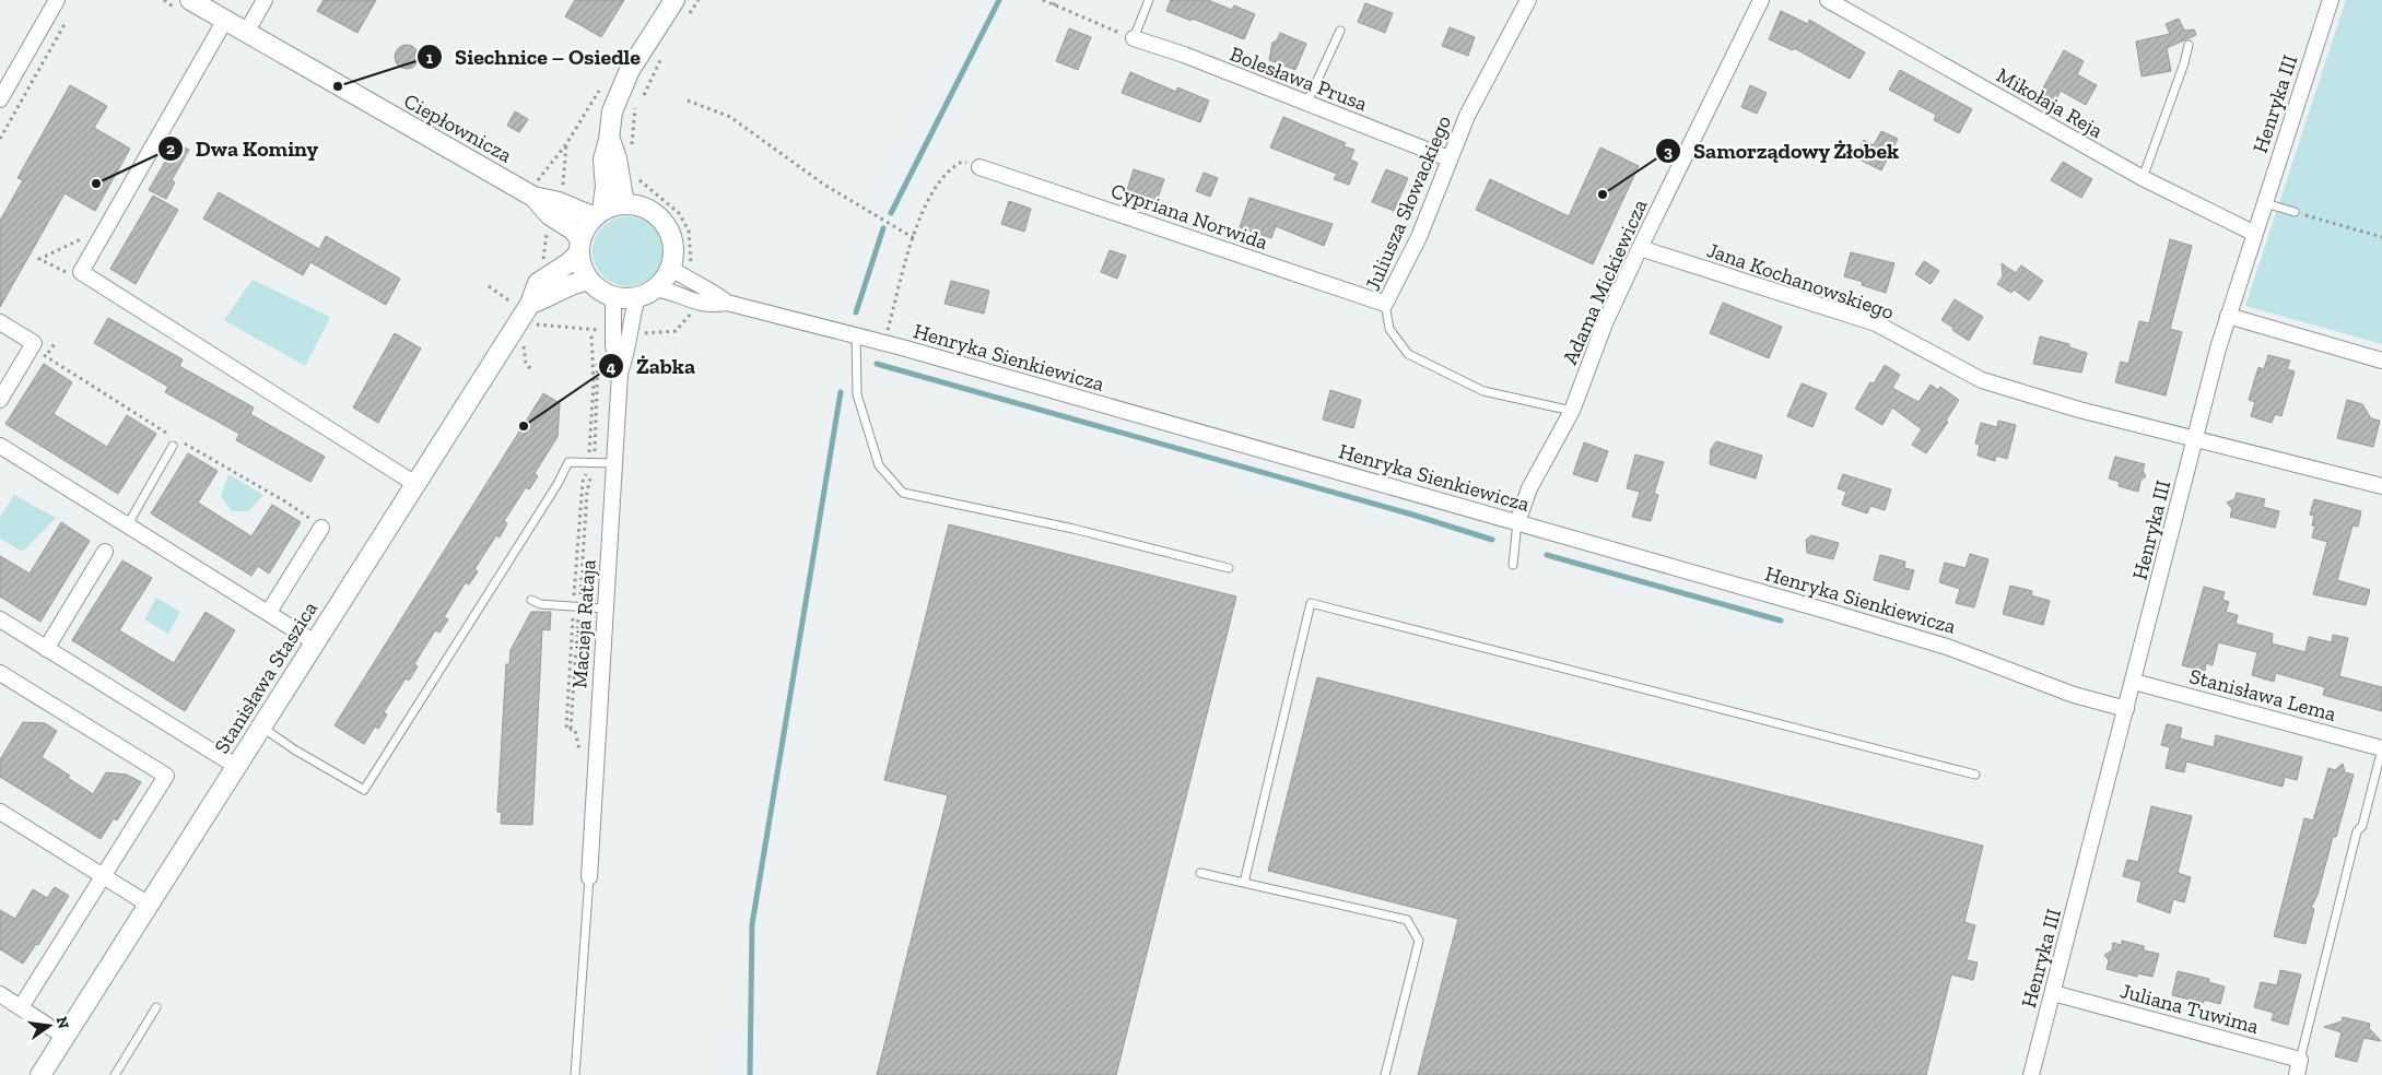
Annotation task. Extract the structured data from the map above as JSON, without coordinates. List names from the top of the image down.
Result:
{
  "streets": {
    "street": [
      "Bolesława Prusa",
      "Mikołaja Reja",
      "Henryka III",
      "Ciepłownicza",
      "Juliusza Słowackiego",
      "Cypriana Norwida",
      "Jana Kochanowskiego",
      "Adama Mickiewicza",
      "Henryka Sienkiewicza",
      "Macieja Rataja",
      "Stanisława Staszica",
      "Stanisława Lema",
      "Juliana Tuwima"
    ]
  },
  "crossings": [
    ["Bolesława Prusa", "Juliusza Słowackiego"],
    ["Mikołaja Reja", "Henryka III"],
    ["Henryka III", "Jana Kochanowskiego"],
    ["Henryka III", "Henryka Sienkiewicza"],
    ["Henryka III", "Stanisława Lema"],
    ["Henryka III", "Juliana Tuwima"],
    ["Ciepłownicza", "Henryka Sienkiewicza"],
    ["Ciepłownicza", "Macieja Rataja"],
    ["Ciepłownicza", "Stanisława Staszica"],
    ["Juliusza Słowackiego", "Cypriana Norwida"],
    ["Juliusza Słowackiego", "Adama Mickiewicza"],
    ["Jana Kochanowskiego", "Adama Mickiewicza"],
    ["Adama Mickiewicza", "Henryka Sienkiewicza"],
    ["Henryka Sienkiewicza", "Macieja Rataja"],
    ["Henryka Sienkiewicza", "Stanisława Staszica"],
    ["Macieja Rataja", "Stanisława Staszica"]
  ],
  "places": [
    "Siechnice – Osiedle",
    "Dwa Kominy",
    "Samorządowy Żłobek",
    "Żabka"
  ],
  "north": "right"
}
